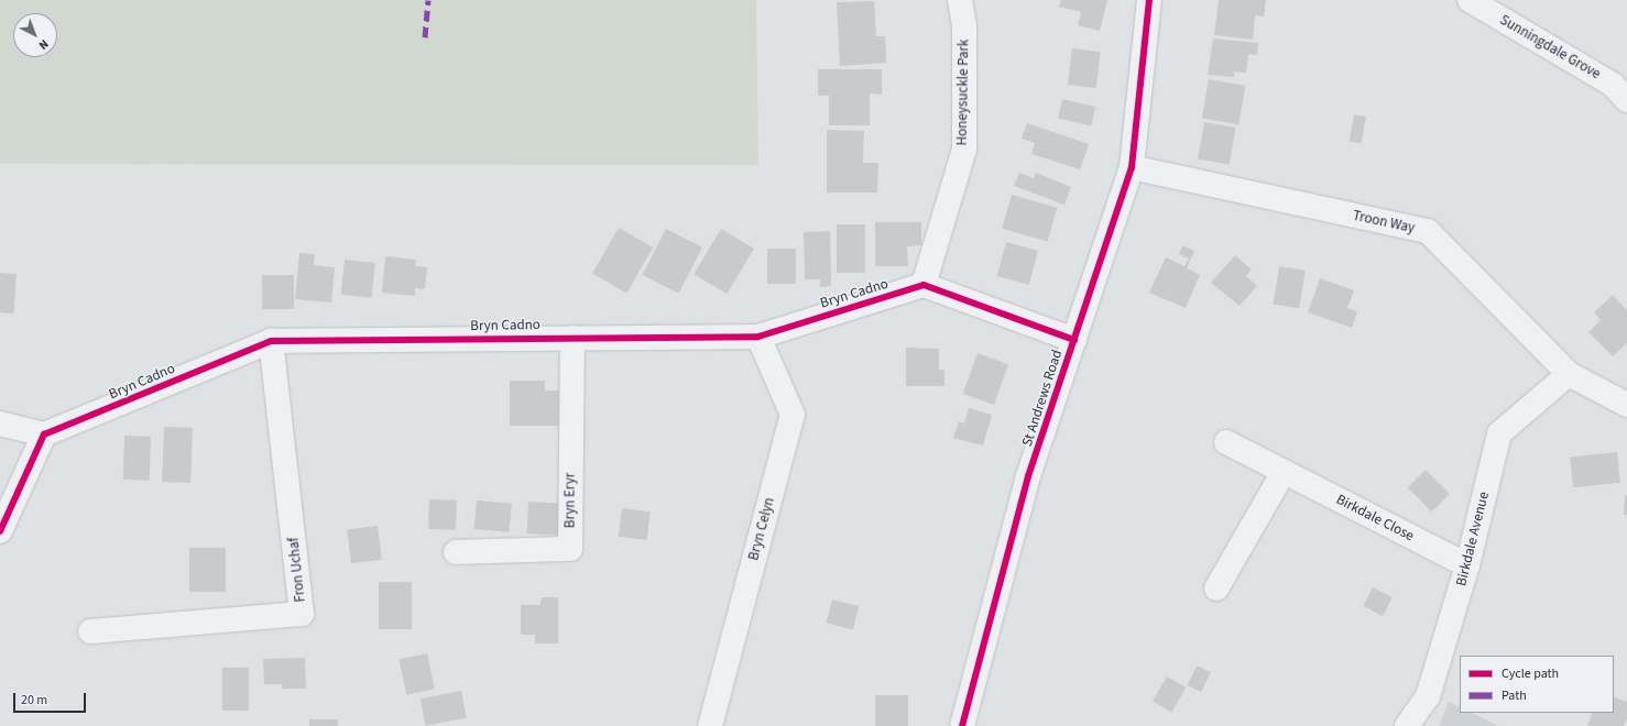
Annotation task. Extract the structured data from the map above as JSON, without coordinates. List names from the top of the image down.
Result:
{
  "streets": {
    "street": [
      "Sunningdale Grove",
      "Honeysuckle Park",
      "Troon Way",
      "Bryn Cadno",
      "St Andrews Road",
      "Bryn Eryr",
      "Birkdale Close",
      "Bryn Celyn",
      "Birkdale Avenue",
      "Fron Uchaf"
    ]
  },
  "crossings": [
    ["Honeysuckle Park", "Bryn Cadno"],
    ["Troon Way", "St Andrews Road"],
    ["Troon Way", "Birkdale Avenue"],
    ["Bryn Cadno", "Bryn Eryr"],
    ["Bryn Cadno", "Bryn Celyn"],
    ["Bryn Cadno", "Fron Uchaf"],
    ["Birkdale Close", "Birkdale Avenue"]
  ],
  "legend": ["Cycle path", "Path"],
  "scale_bar": "20 m",
  "north": "bottom right"
}
